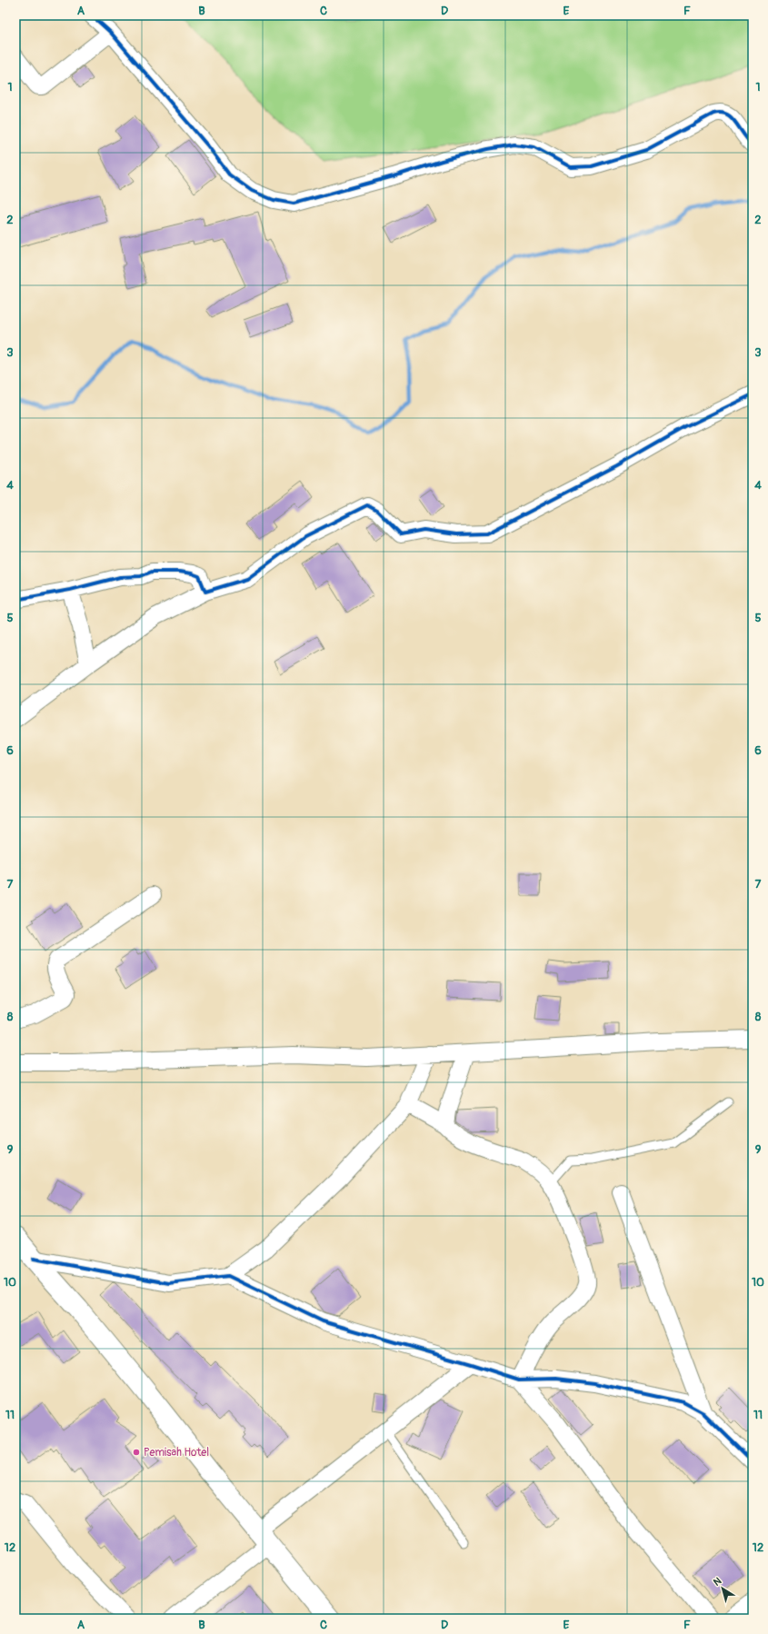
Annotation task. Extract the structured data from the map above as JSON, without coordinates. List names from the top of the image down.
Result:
{
  "places": ["Pemisah Hotel"],
  "north": "top left",
  "grid": {
    "columns": [
      "A",
      "B",
      "C",
      "D",
      "E",
      "F"
    ],
    "rows": [
      "1",
      "2",
      "3",
      "4",
      "5",
      "6",
      "7",
      "8",
      "9",
      "10",
      "11",
      "12"
    ]
  }
}
